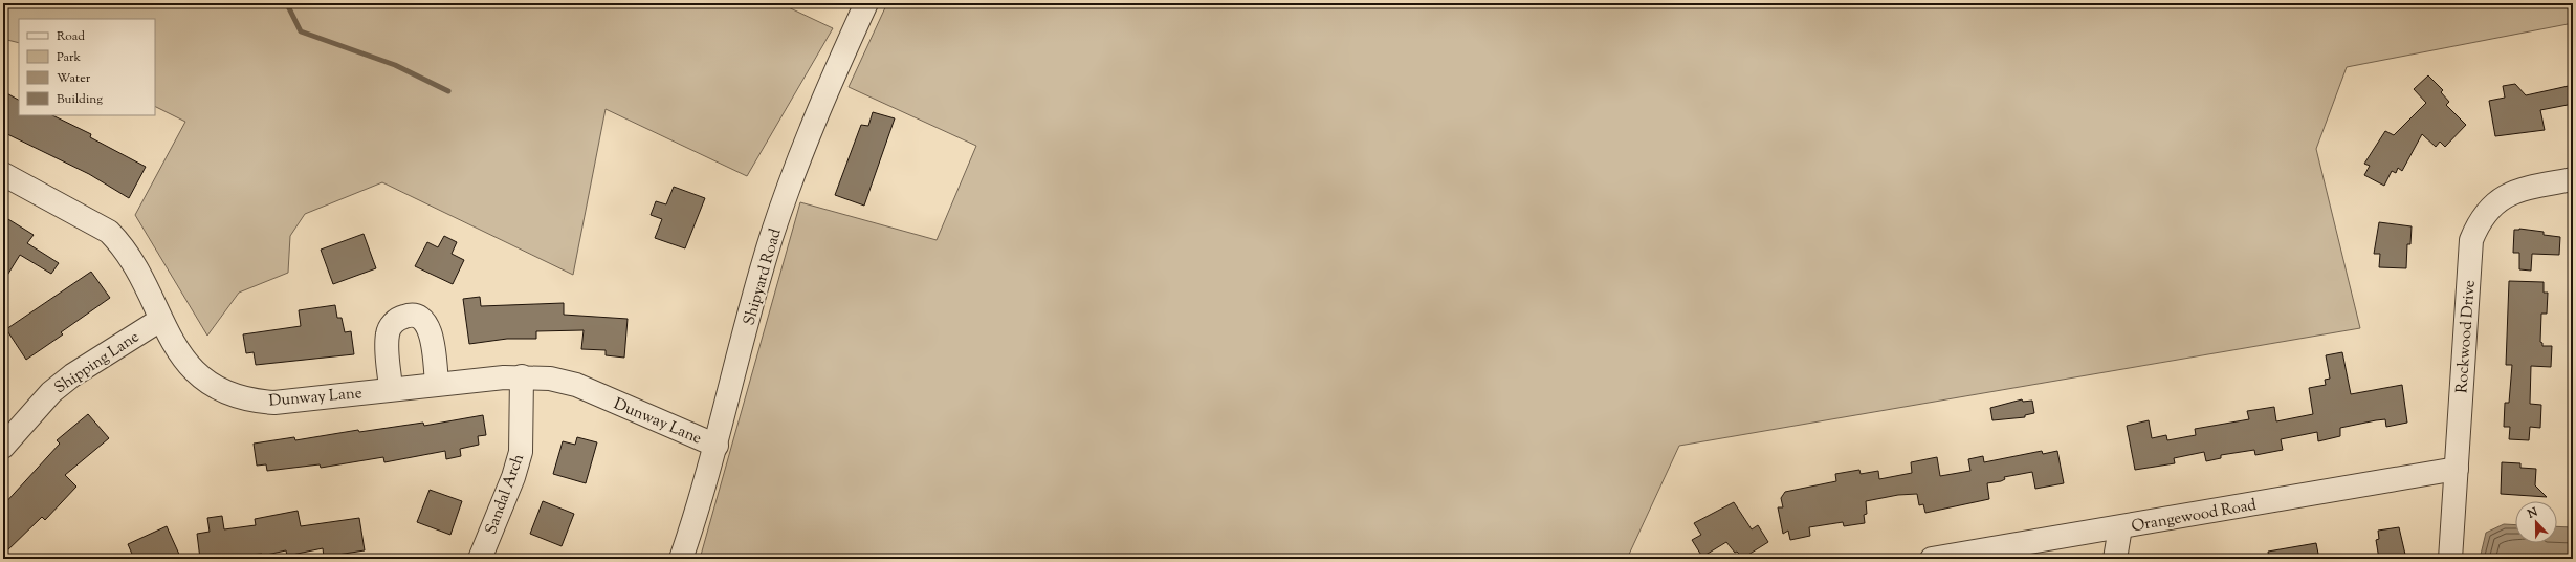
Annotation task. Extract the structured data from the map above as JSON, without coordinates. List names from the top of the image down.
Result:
{
  "streets": {
    "street": [
      "Shipyard Road",
      "Rockwood Drive",
      "Shipping Lane",
      "Dunway Lane",
      "Sandal Arch",
      "Orangewood Road"
    ]
  },
  "crossings": [
    ["Shipyard Road", "Dunway Lane"],
    ["Rockwood Drive", "Orangewood Road"],
    ["Shipping Lane", "Dunway Lane"],
    ["Dunway Lane", "Sandal Arch"]
  ],
  "legend": [
    "Road",
    "Park",
    "Water",
    "Building"
  ],
  "north": "top"
}
